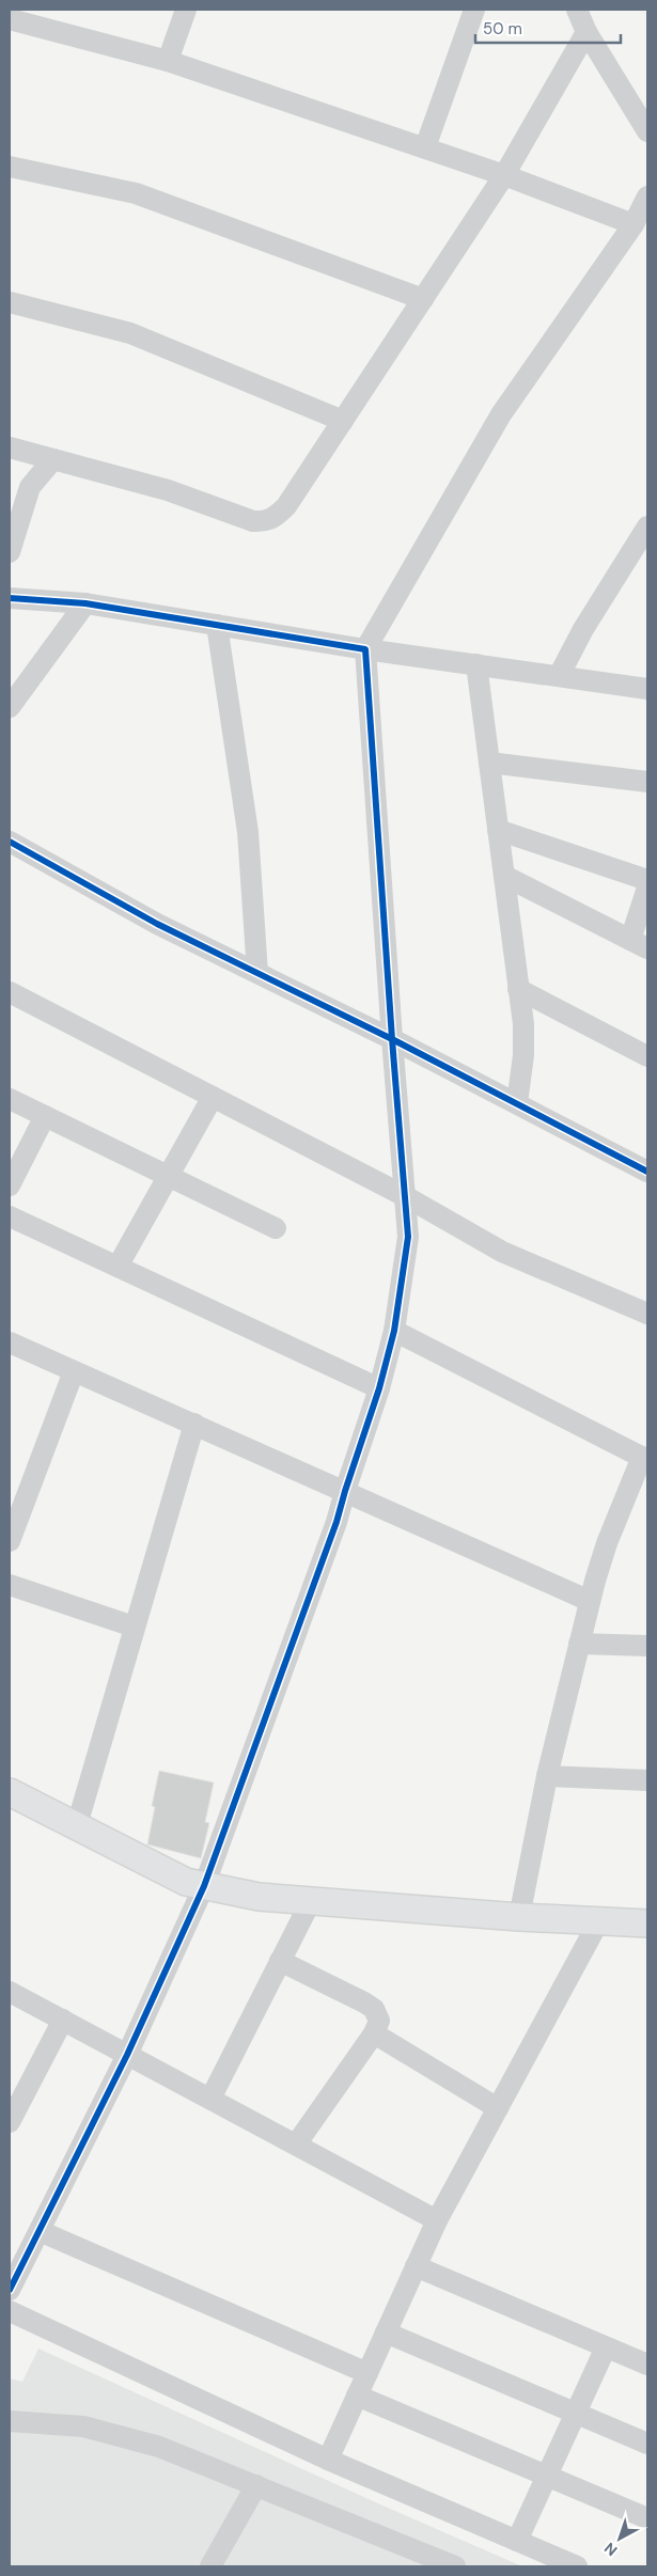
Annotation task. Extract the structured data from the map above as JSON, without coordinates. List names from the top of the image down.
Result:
{
  "scale_bar": "50 m",
  "north": "bottom left"
}
